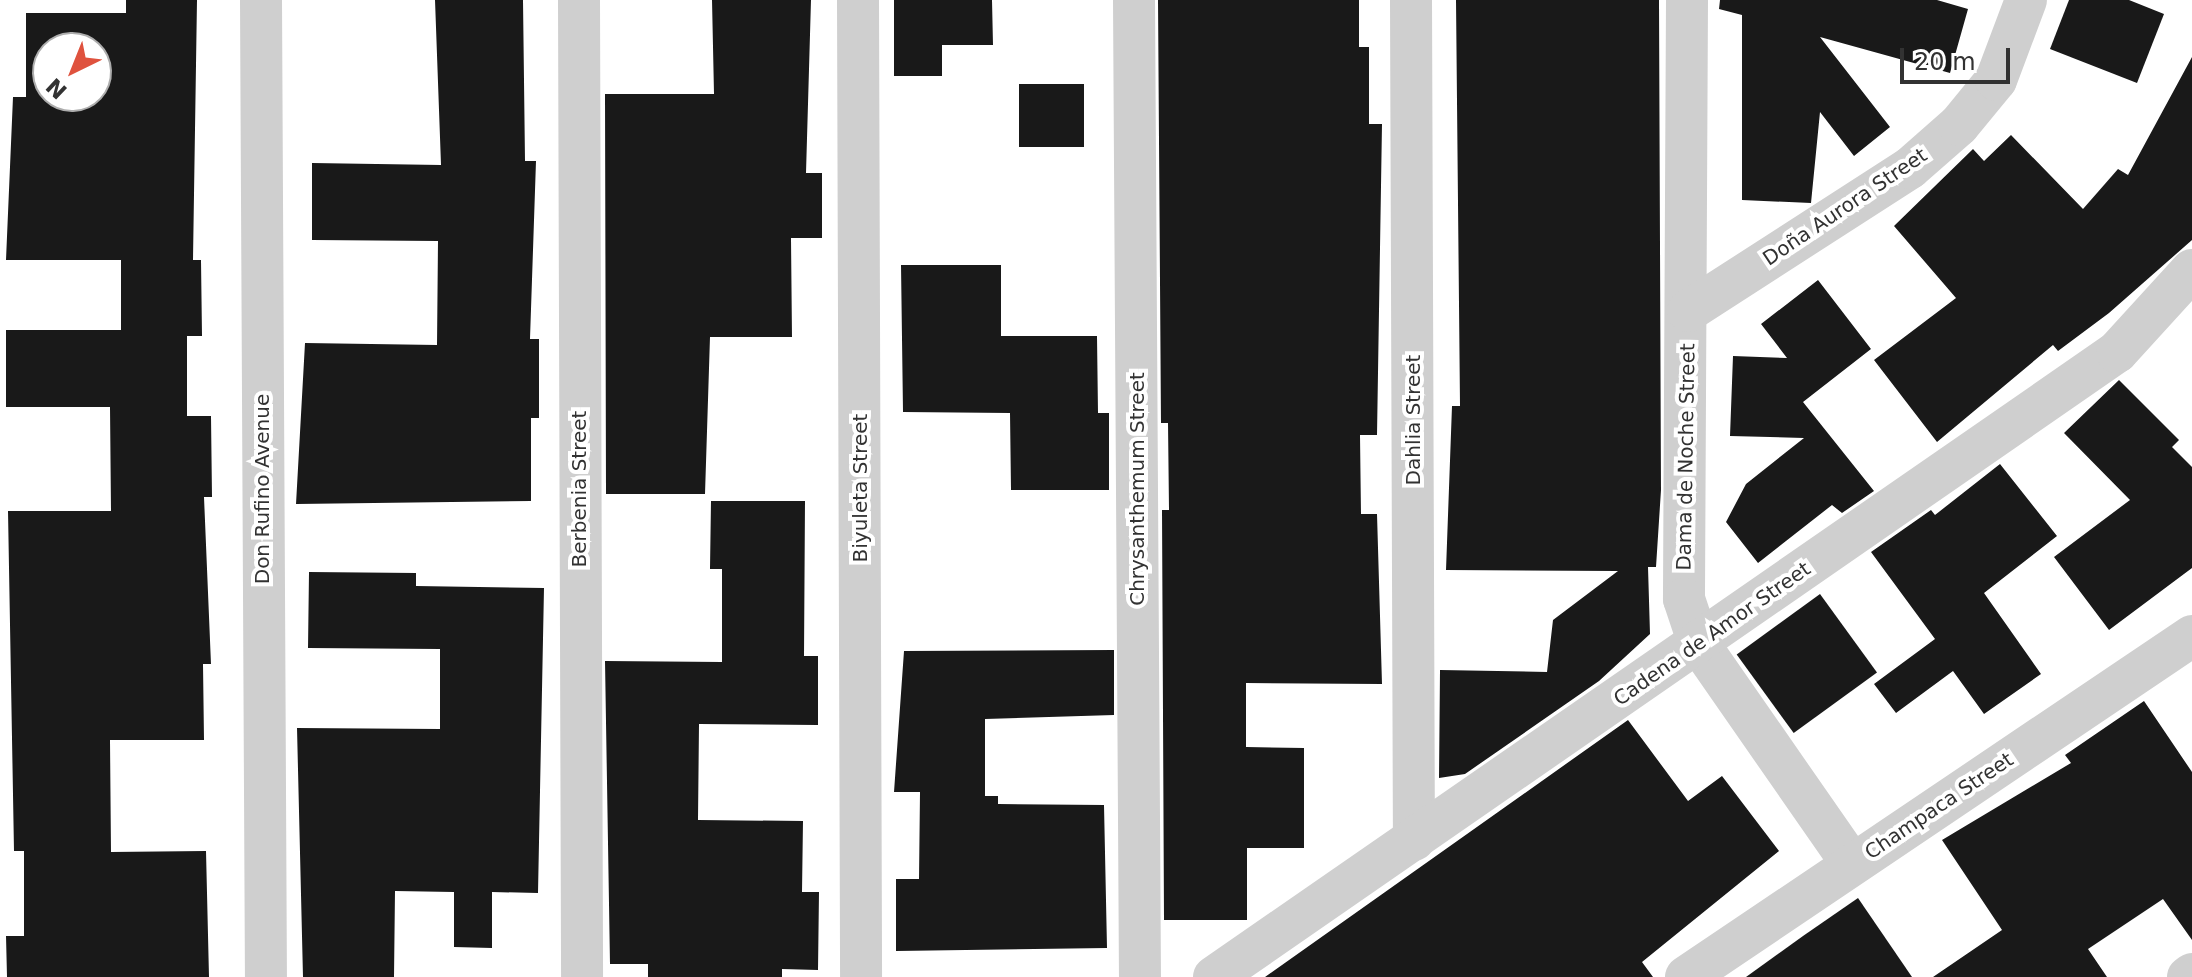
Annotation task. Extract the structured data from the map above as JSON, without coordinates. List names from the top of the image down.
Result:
{
  "streets": {
    "street": [
      "Doña Aurora Street",
      "Dahlia Street",
      "Dama de Noche Street",
      "Biyuleta Street",
      "Don Rufino Avenue",
      "Berbenia Street",
      "Chrysanthemum Street",
      "Cadena de Amor Street",
      "Champaca Street"
    ]
  },
  "crossings": [
    ["Doña Aurora Street", "Dama de Noche Street"],
    ["Dahlia Street", "Cadena de Amor Street"],
    ["Dama de Noche Street", "Cadena de Amor Street"],
    ["Dama de Noche Street", "Champaca Street"]
  ],
  "scale_bar": "20 m",
  "north": "bottom left"
}
